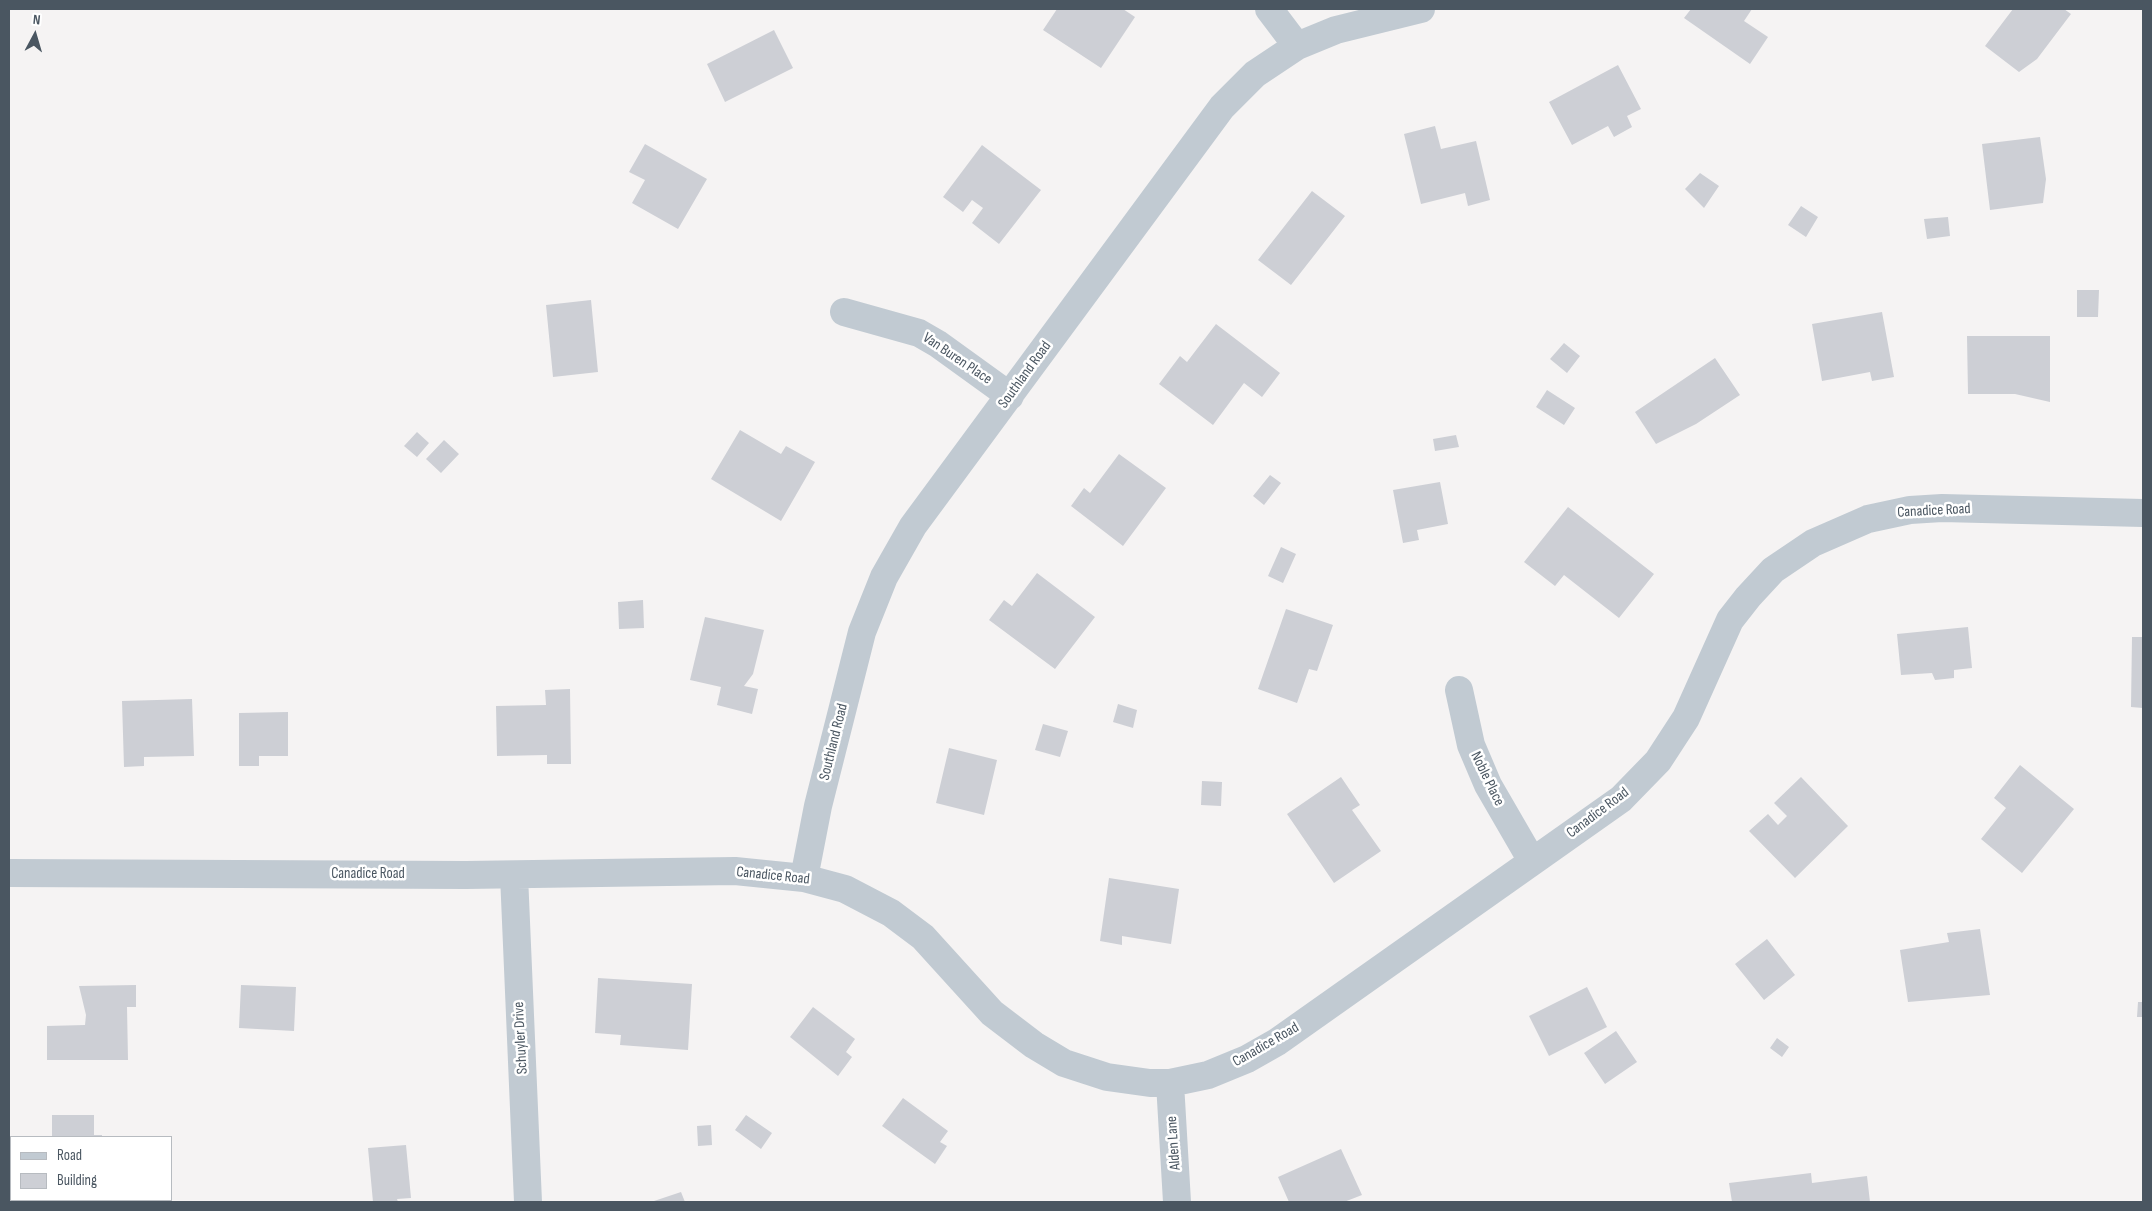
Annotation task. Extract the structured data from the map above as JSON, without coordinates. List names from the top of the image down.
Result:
{
  "streets": {
    "street": [
      "Van Buren Place",
      "Southland Road",
      "Canadice Road",
      "Noble Place",
      "Schuyler Drive",
      "Alden Lane"
    ]
  },
  "crossings": [
    ["Van Buren Place", "Southland Road"],
    ["Southland Road", "Canadice Road"],
    ["Canadice Road", "Noble Place"],
    ["Canadice Road", "Schuyler Drive"],
    ["Canadice Road", "Alden Lane"]
  ],
  "legend": ["Road", "Building"],
  "north": "top"
}
